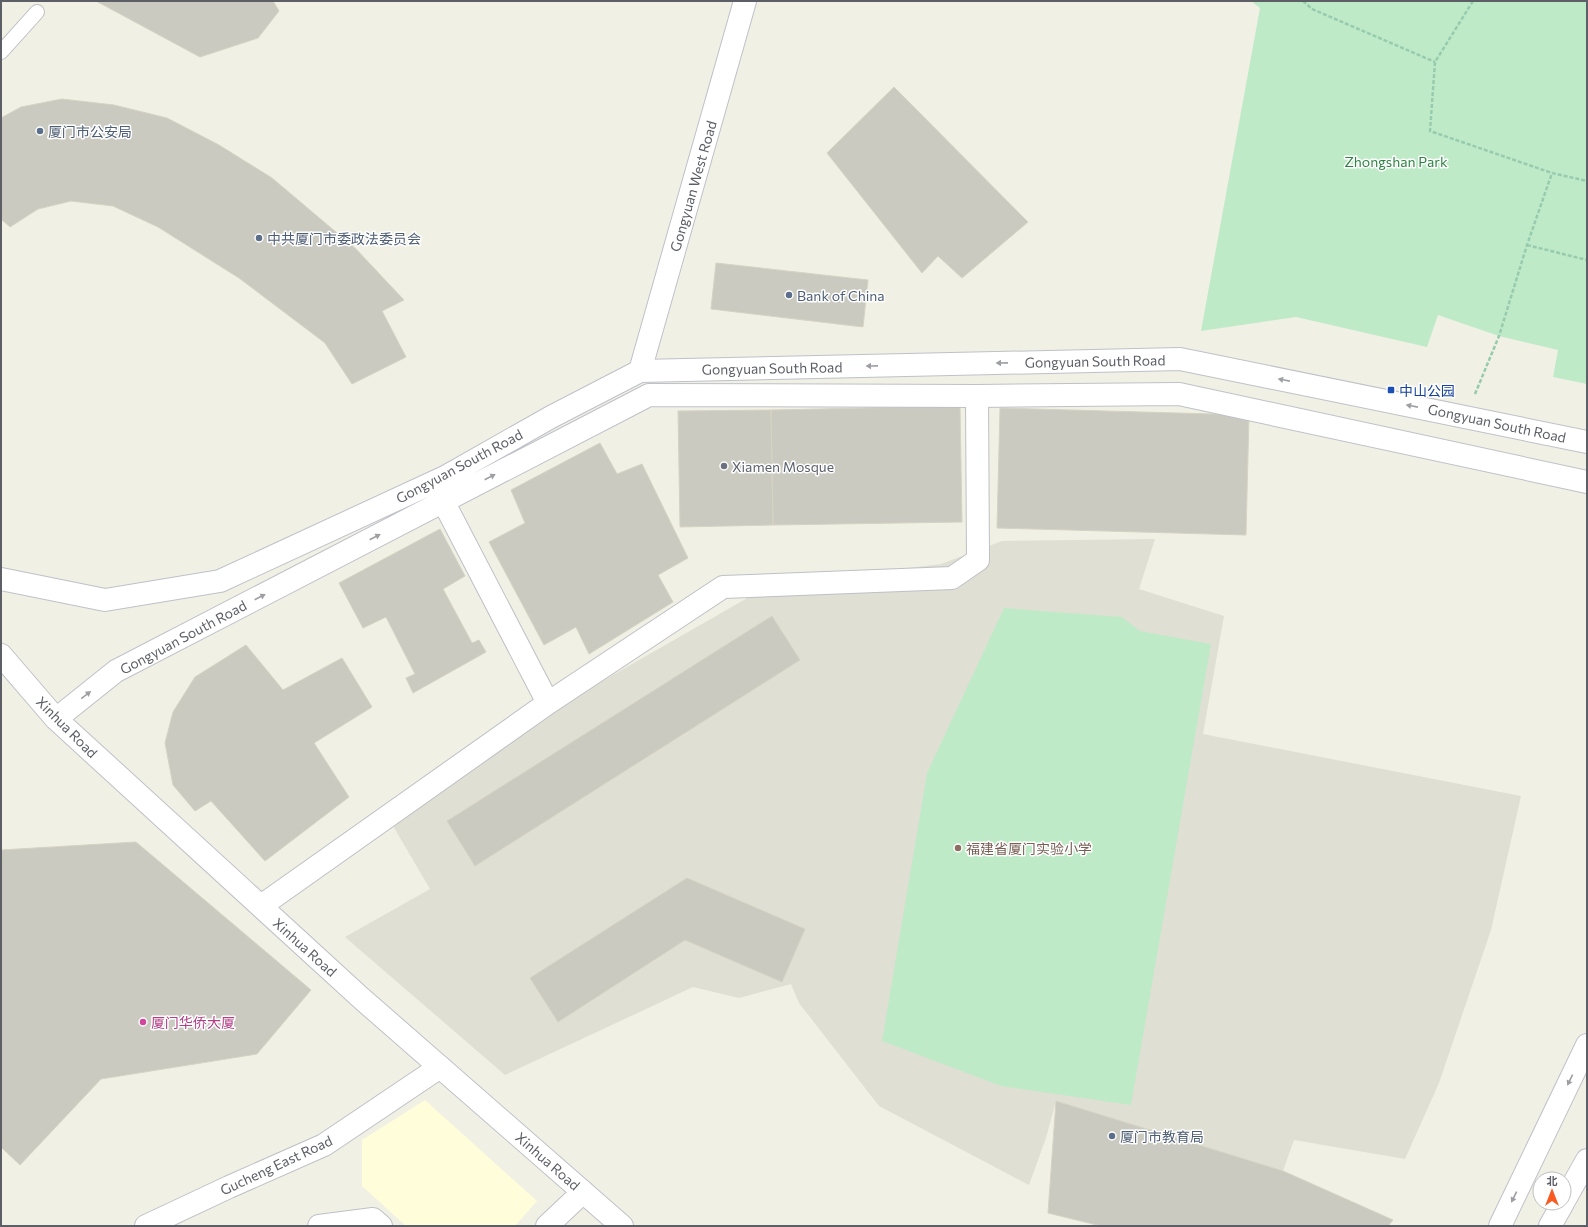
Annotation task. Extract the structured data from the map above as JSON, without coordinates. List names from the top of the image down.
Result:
{
  "streets": {
    "street": [
      "Gongyuan West Road",
      "Gongyuan South Road",
      "Xinhua Road",
      "Gucheng East Road"
    ]
  },
  "crossings": [
    ["Gongyuan West Road", "Gongyuan South Road"],
    ["Gongyuan South Road", "Xinhua Road"],
    ["Xinhua Road", "Gucheng East Road"]
  ],
  "parks": ["Zhongshan Park"],
  "places": {
    "other": [
      "厦门市公安局",
      "中共厦门市委政法委员会",
      "Bank of China",
      "Xiamen Mosque",
      "福建省厦门实验小学",
      "厦门华侨大厦",
      "厦门市教育局"
    ],
    "transit": ["中山公园"]
  },
  "north": "top"
}
